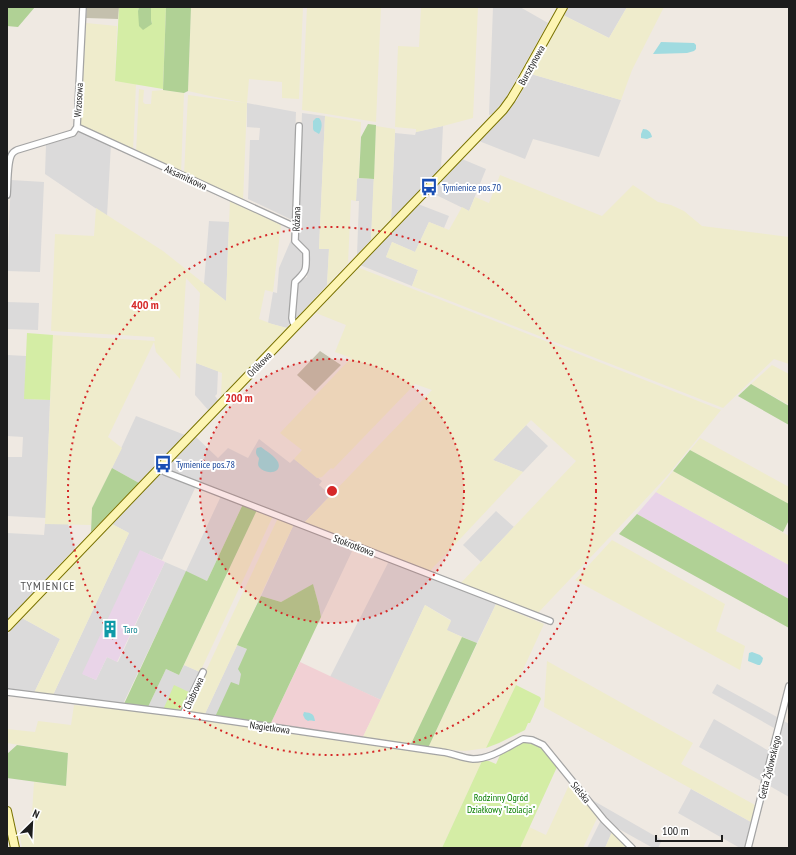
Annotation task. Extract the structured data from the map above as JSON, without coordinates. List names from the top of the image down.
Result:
{
  "streets": {
    "street": [
      "Bursztynowa",
      "Wrzosowa",
      "Aksamitkowa",
      "Różana",
      "Orlikowa",
      "Stokrotkowa",
      "Chabrowa",
      "Nagietkowa",
      "Getta Żydowskiego",
      "Sielska"
    ]
  },
  "crossings": [
    ["Bursztynowa", "Orlikowa"],
    ["Wrzosowa", "Aksamitkowa"],
    ["Aksamitkowa", "Różana"],
    ["Różana", "Orlikowa"],
    ["Orlikowa", "Stokrotkowa"],
    ["Chabrowa", "Nagietkowa"],
    ["Nagietkowa", "Sielska"]
  ],
  "districts": ["TYMIENICE"],
  "parks": ["Rodzinny Ogród Działkowy \"Izolacja\""],
  "places": {
    "bus stop": ["Tymienice pos.70", "Tymienice pos.78"],
    "building": ["Taro"]
  },
  "scale_bar": "100 m",
  "north": "top right",
  "rings": ["400 m", "200 m"]
}
